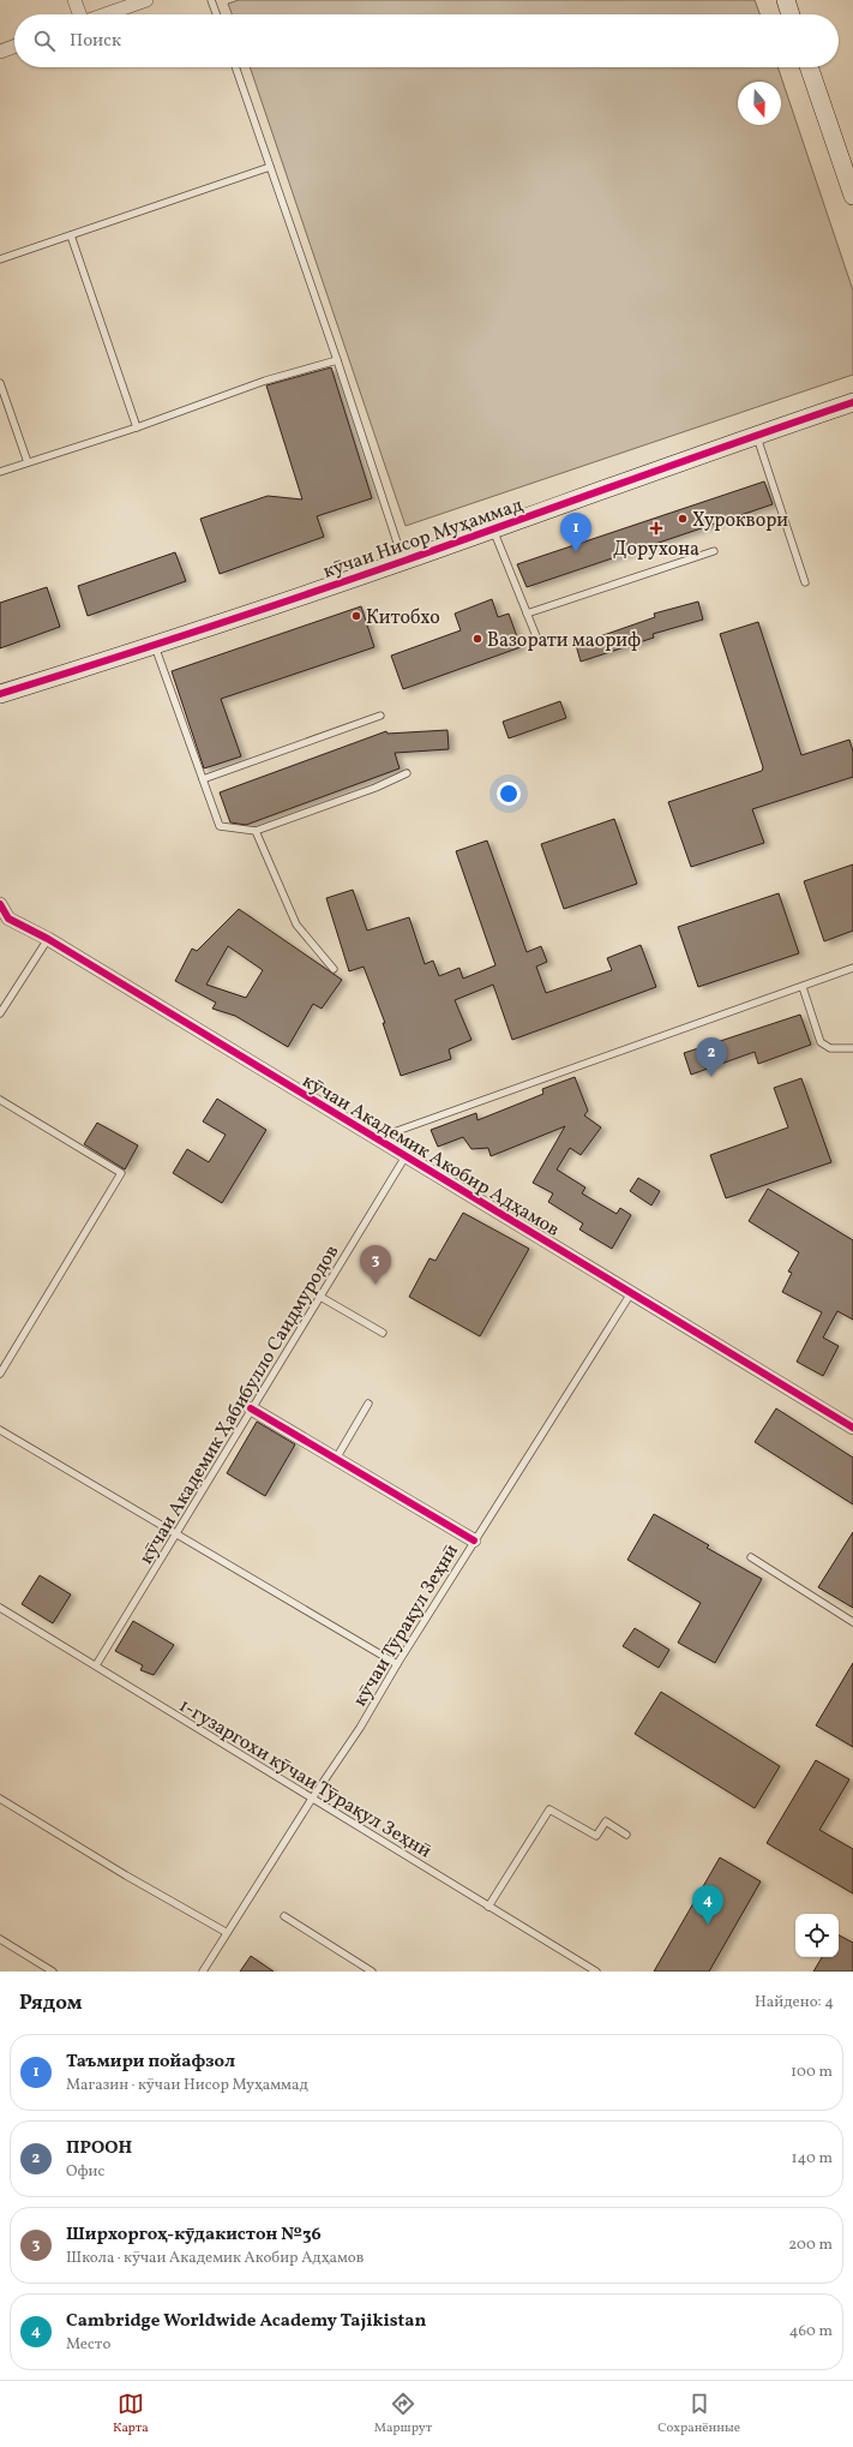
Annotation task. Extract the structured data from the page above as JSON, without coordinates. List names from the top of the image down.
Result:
{
  "streets": {
    "street": ["кӯчаи Нисор Муҳаммад", "кӯчаи Академик Акобир Адҳамов"],
    "lane": ["кӯчаи Академик Ҳабибулло Саидмуродов", "кӯчаи Тӯрақул Зеҳнӣ", "1-гузаргохи кӯчаи Тӯрақул Зеҳнӣ"]
  },
  "crossings": [
    ["кӯчаи Академик Акобир Адҳамов", "кӯчаи Академик Ҳабибулло Саидмуродов"],
    ["кӯчаи Академик Акобир Адҳамов", "кӯчаи Тӯрақул Зеҳнӣ"],
    ["кӯчаи Академик Ҳабибулло Саидмуродов", "1-гузаргохи кӯчаи Тӯрақул Зеҳнӣ"],
    ["кӯчаи Тӯрақул Зеҳнӣ", "1-гузаргохи кӯчаи Тӯрақул Зеҳнӣ"]
  ],
  "places": {
    "other": ["Хуроквори", "Китобхо", "Вазорати маориф"],
    "health": ["Дорухона"]
  },
  "north": "bottom",
  "page": {
    "search": "Поиск",
    "pins": [
      "1",
      "2",
      "3",
      "4"
    ],
    "heading": ["Рядом", "Найдено: 4"],
    "list": [
      {
        "mark": "1",
        "name": "Таъмири пойафзол",
        "note": "Магазин · кӯчаи Нисор Муҳаммад",
        "value": "100 m"
      },
      {
        "mark": "2",
        "name": "ПРООН",
        "note": "Офис",
        "value": "140 m"
      },
      {
        "mark": "3",
        "name": "Ширхоргоҳ-кӯдакистон №36",
        "note": "Школа · кӯчаи Академик Акобир Адҳамов",
        "value": "200 m"
      },
      {
        "mark": "4",
        "name": "Cambridge Worldwide Academy Tajikistan",
        "note": "Место",
        "value": "460 m"
      }
    ],
    "nav": ["Карта", "Маршрут", "Сохранённые"]
  }
}
